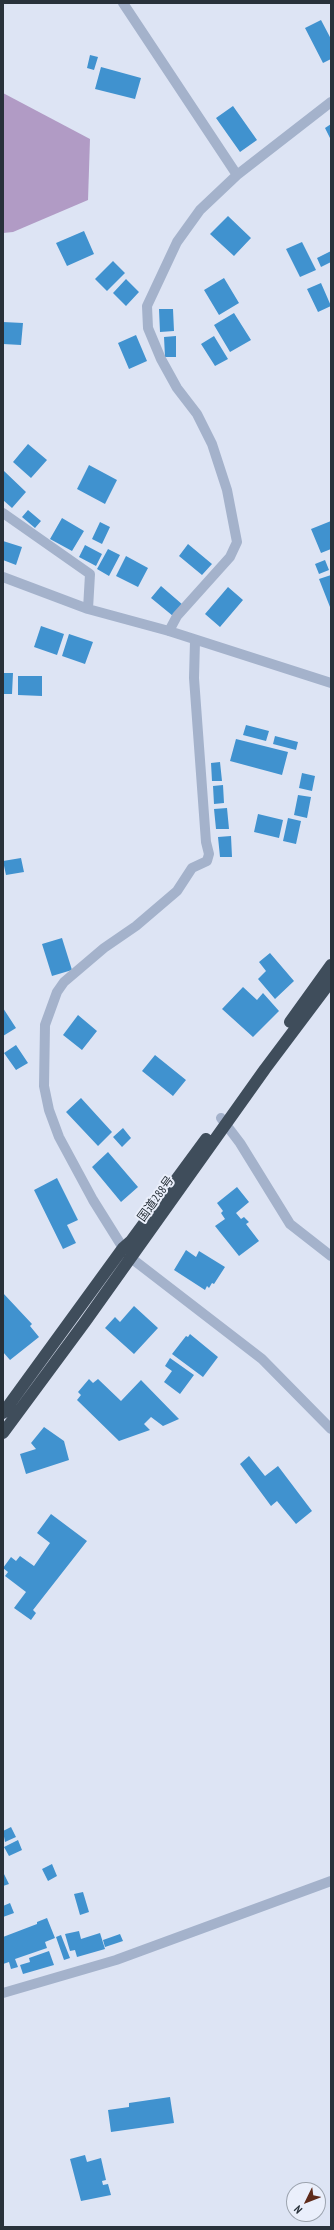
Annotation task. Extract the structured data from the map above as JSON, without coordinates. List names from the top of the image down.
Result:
{
  "streets": {
    "highway": ["国道288号"]
  },
  "north": "bottom left"
}
